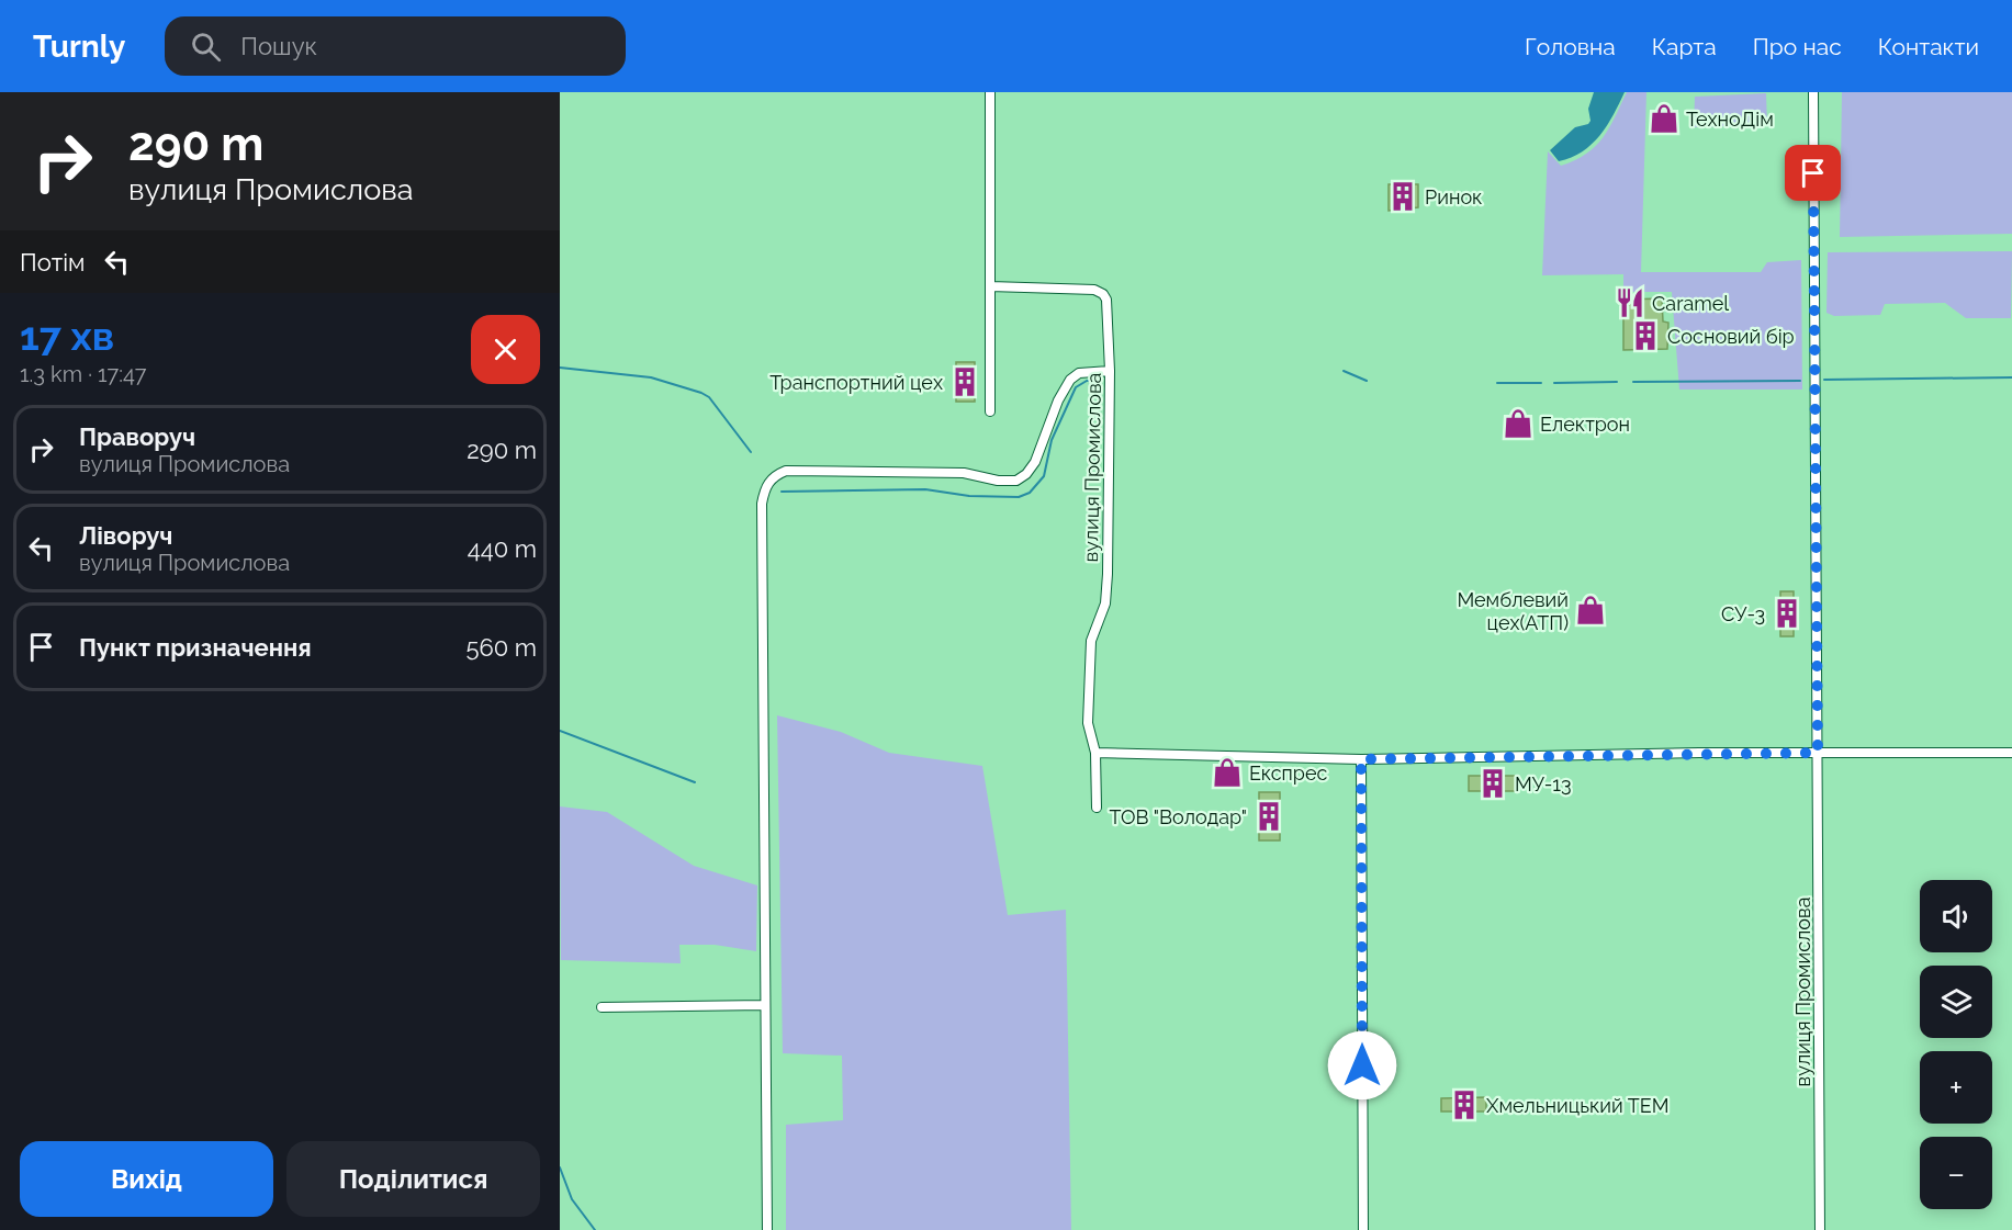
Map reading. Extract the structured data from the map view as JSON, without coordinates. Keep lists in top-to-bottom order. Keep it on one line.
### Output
{"streets":{"street":["вулиця Промислова"]},"places":{"shop":["ТехноДім","Електрон","Мемблевий цех(АТП)","Експрес"],"building":["Ринок","Сосновий бір","Транспортний цех","СУ-3","МУ-13","ТОВ \"Володар\"","Хмельницький ТЕМ"],"restaurant":["Caramel"]},"page":{"header":"Turnly","search":"Пошук","nav":["Головна","Карта","Про нас","Контакти"],"turn":["290 m","вулиця Промислова"],"then":"Потім","heading":["17 хв","1.3 km · 17:47"],"list":[{"name":"Праворуч","note":"вулиця Промислова","value":"290 m"},{"name":"Ліворуч","note":"вулиця Промислова","value":"440 m"},{"name":"Пункт призначення","value":"560 m"}],"map_buttons":["+","−"],"buttons":["Вихід","Поділитися"]}}
